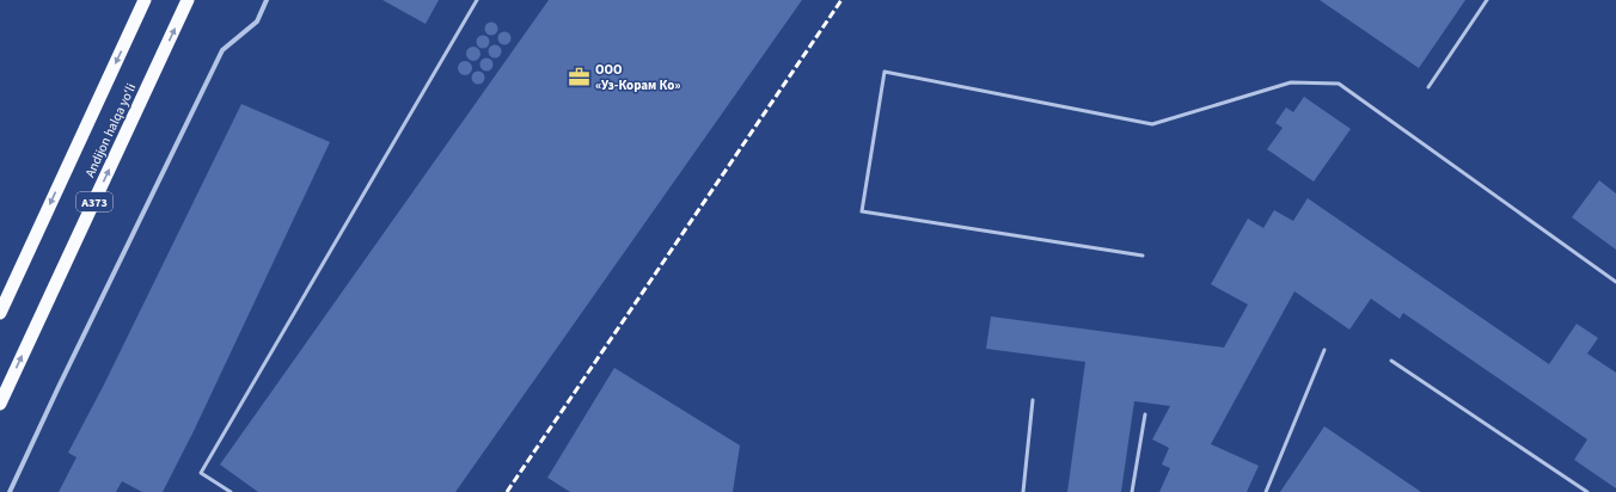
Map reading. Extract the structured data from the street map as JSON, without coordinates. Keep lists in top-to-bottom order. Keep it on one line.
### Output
{"streets":{"highway":["Andijon halqa yo‘li","A373"]},"places":{"office":["ООО «Уз-Корам Ко»"]}}
